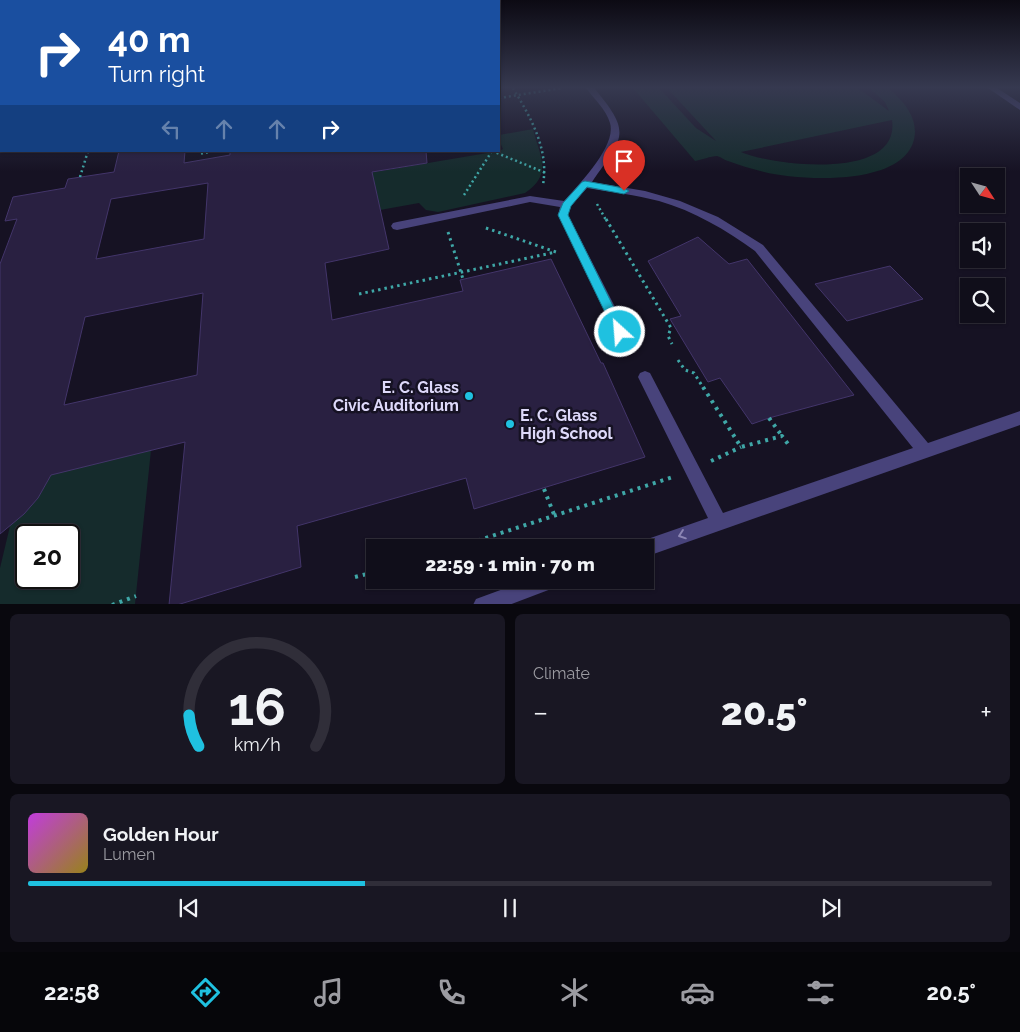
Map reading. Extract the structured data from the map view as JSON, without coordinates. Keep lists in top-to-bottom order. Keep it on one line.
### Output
{"places":["E. C. Glass Civic Auditorium","E. C. Glass High School"],"north":"bottom right","page":{"turn":["40 m","Turn right"],"limit":"20","trip":"22:59 · 1 min · 70 m","tile":"Climate","heat":["−","20.5°","+"],"song":["Golden Hour","Lumen"],"tabs":["22:58","20.5°"],"gauge":["16","km/h"]}}
